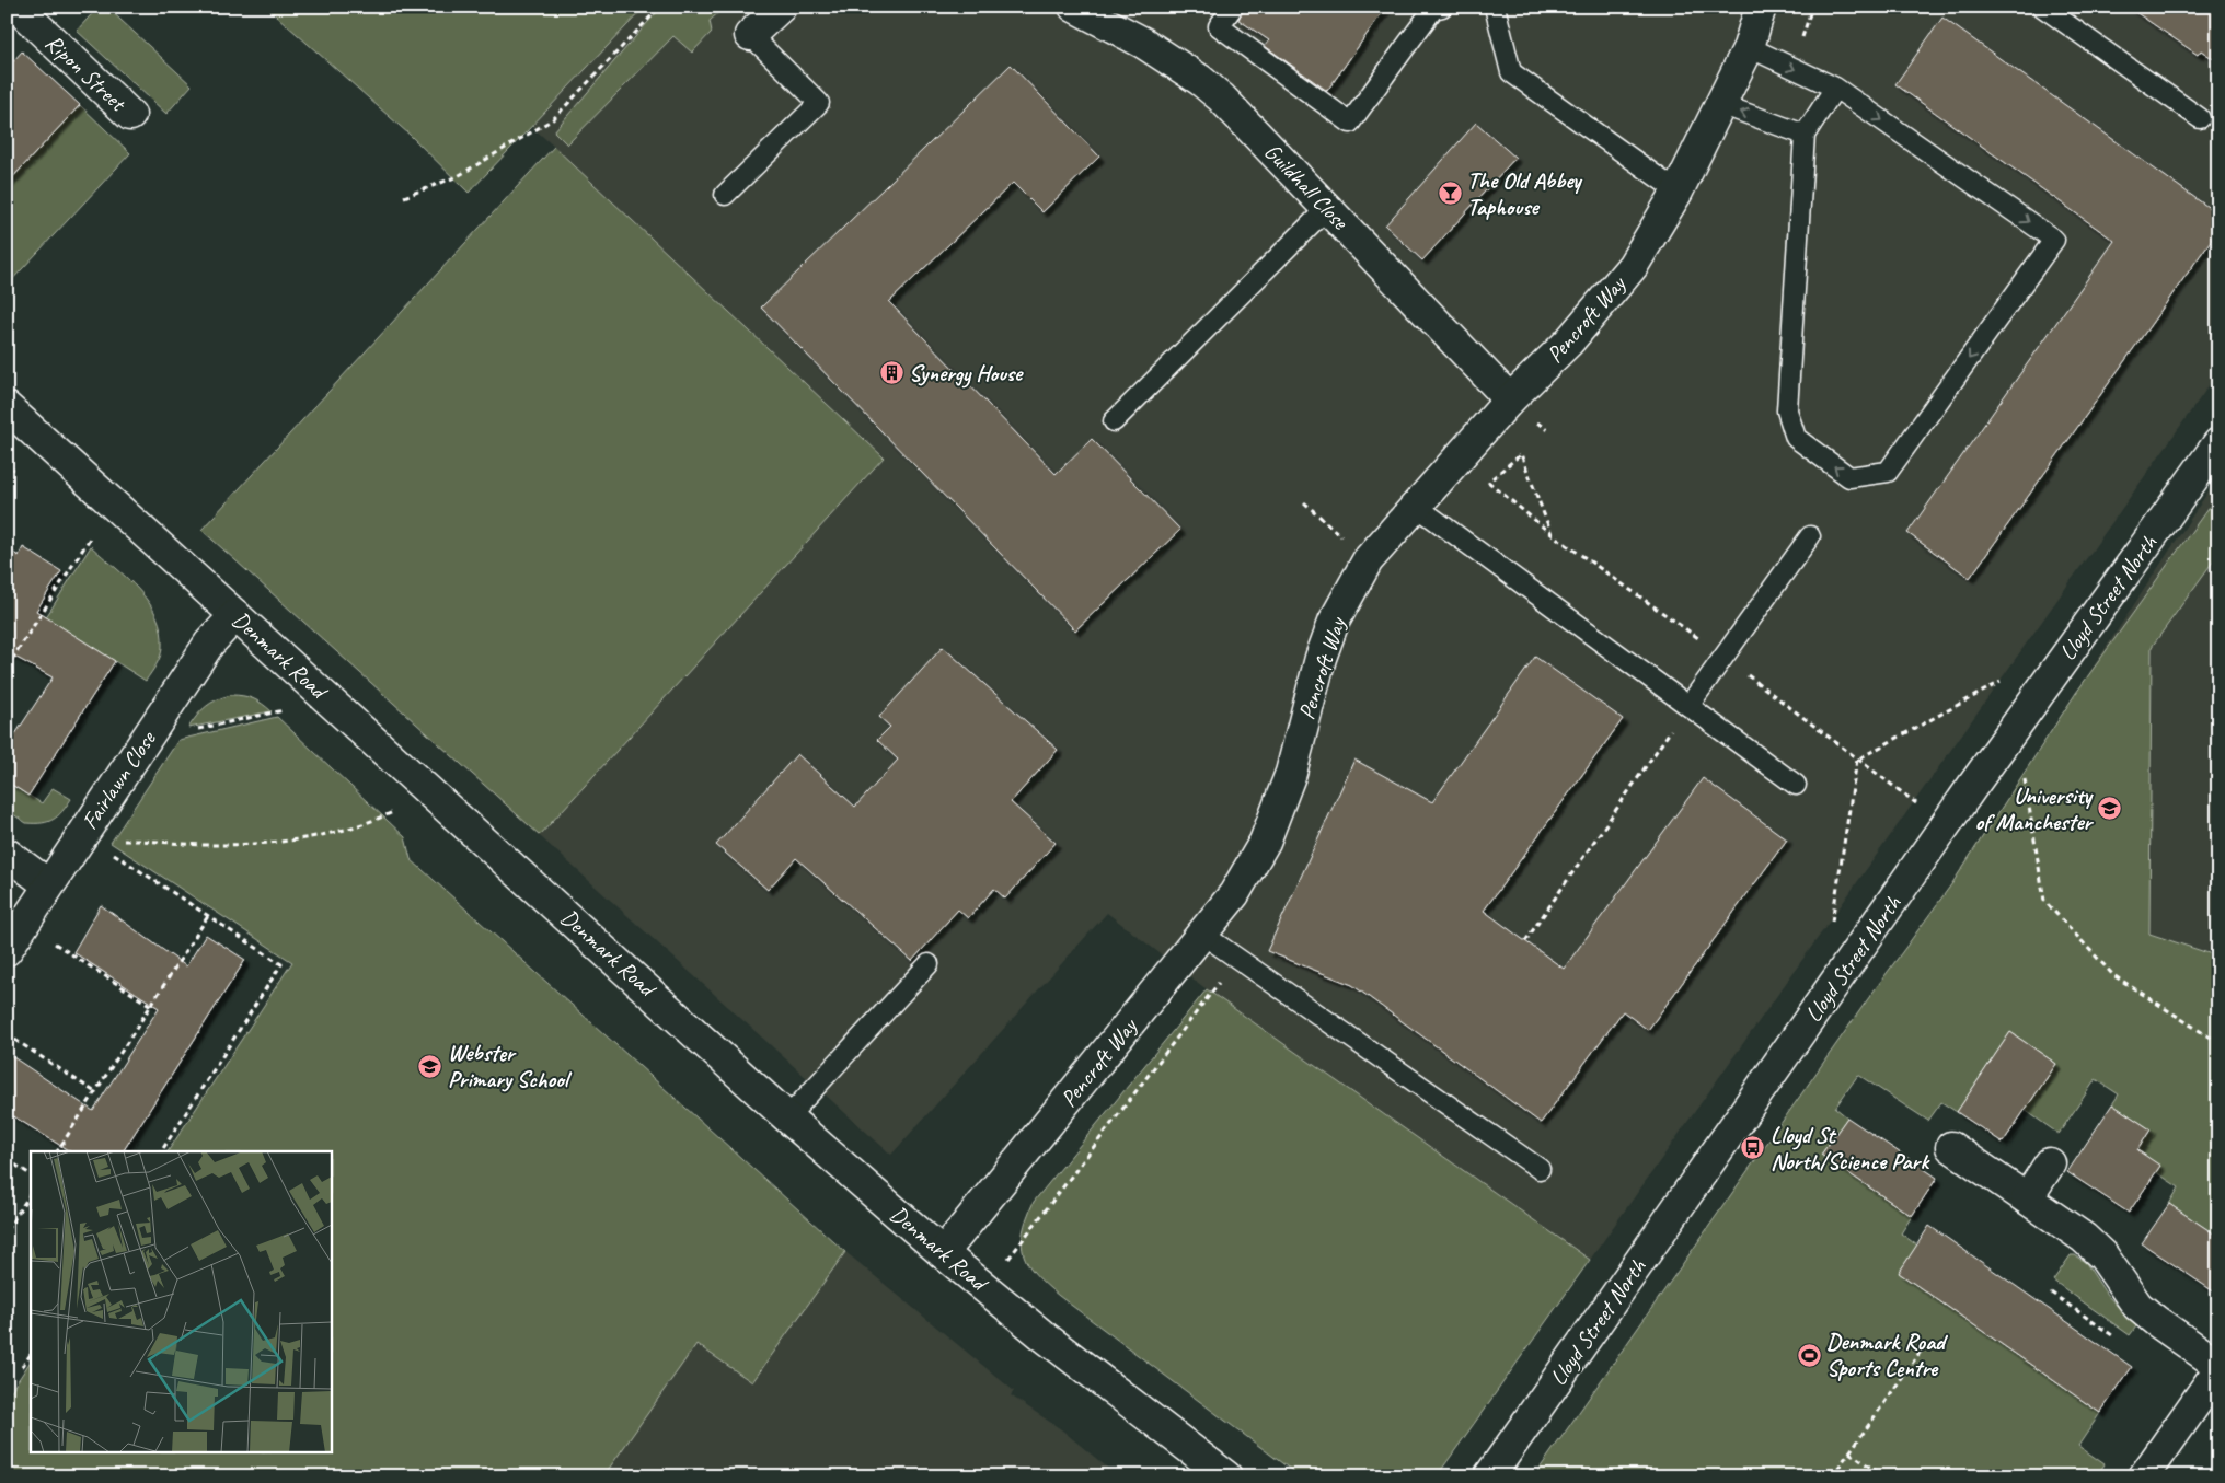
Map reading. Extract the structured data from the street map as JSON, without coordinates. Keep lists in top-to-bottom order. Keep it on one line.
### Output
{"streets":{"street":["Ripon Street","Guildhall Close","Pencroft Way","Lloyd Street North","Denmark Road","Fairlawn Close"]},"crossings":[["Guildhall Close","Pencroft Way"],["Pencroft Way","Denmark Road"],["Denmark Road","Fairlawn Close"]],"places":{"bar":["The Old Abbey Taphouse"],"building":["Synergy House"],"school or university":["University of Manchester","Webster Primary School"],"bus stop":["Lloyd St North/Science Park"],"sports":["Denmark Road Sports Centre"]}}
